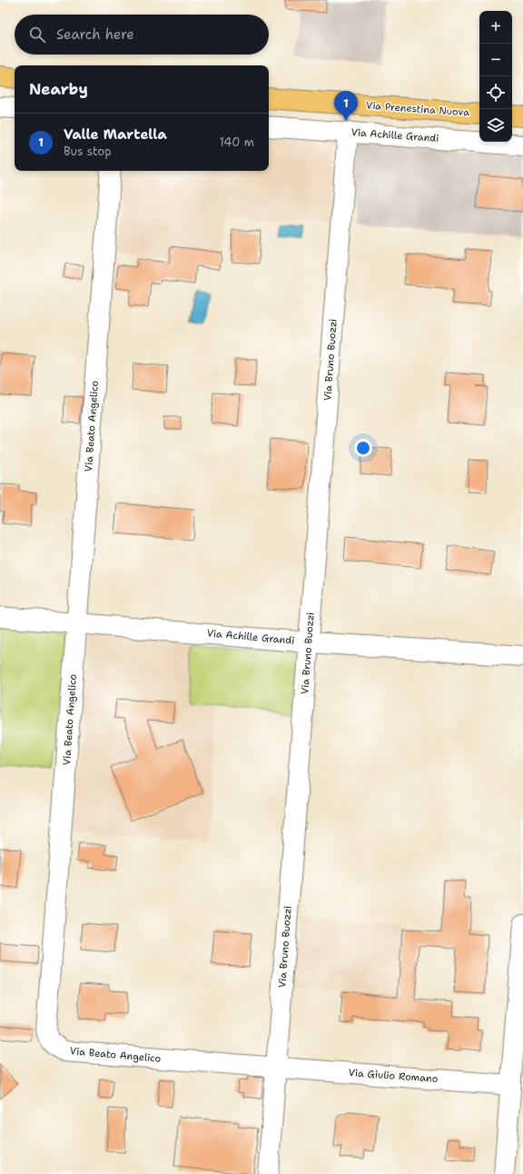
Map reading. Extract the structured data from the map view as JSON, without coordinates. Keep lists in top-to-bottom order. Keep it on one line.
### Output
{"streets":{"main road":["Via Prenestina Nuova"],"street":["Via Achille Grandi","Via Bruno Buozzi","Via Beato Angelico","Via Giulio Romano"]},"crossings":[["Via Achille Grandi","Via Bruno Buozzi"],["Via Achille Grandi","Via Beato Angelico"],["Via Bruno Buozzi","Via Beato Angelico"],["Via Bruno Buozzi","Via Giulio Romano"],["Via Beato Angelico","Via Giulio Romano"]],"page":{"map_buttons":["+","−"],"search":"Search here","heading":"Nearby","pins":"1","list":[{"mark":"1","name":"Valle Martella","note":"Bus stop","value":"140 m"}]}}
